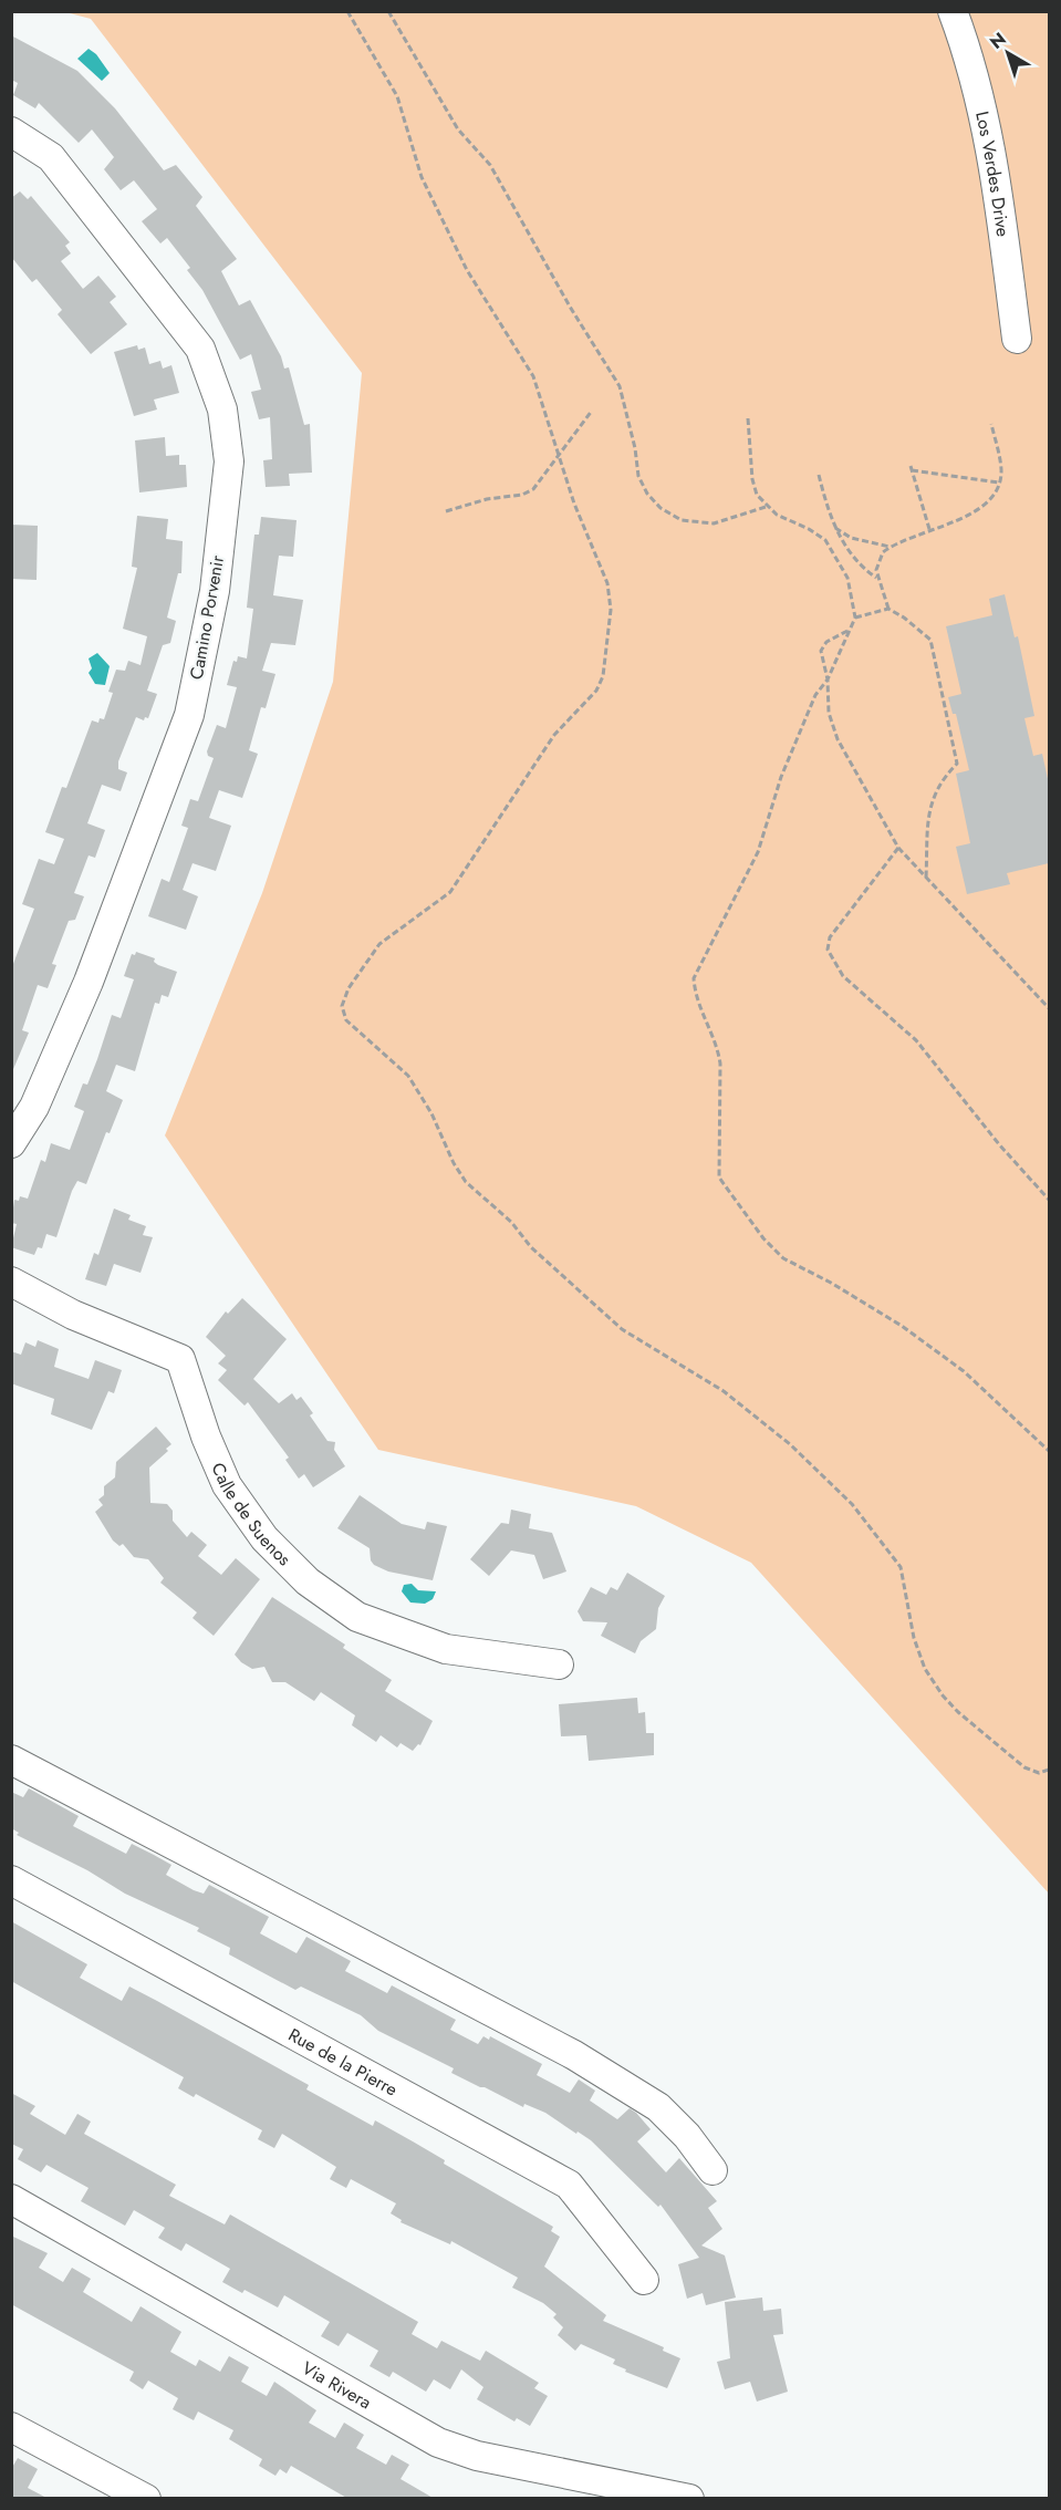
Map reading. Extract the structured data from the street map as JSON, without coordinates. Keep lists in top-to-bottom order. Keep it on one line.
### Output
{"streets":{"street":["Los Verdes Drive","Camino Porvenir","Calle de Suenos","Rue de la Pierre","Via Rivera"]},"north":"top left"}
